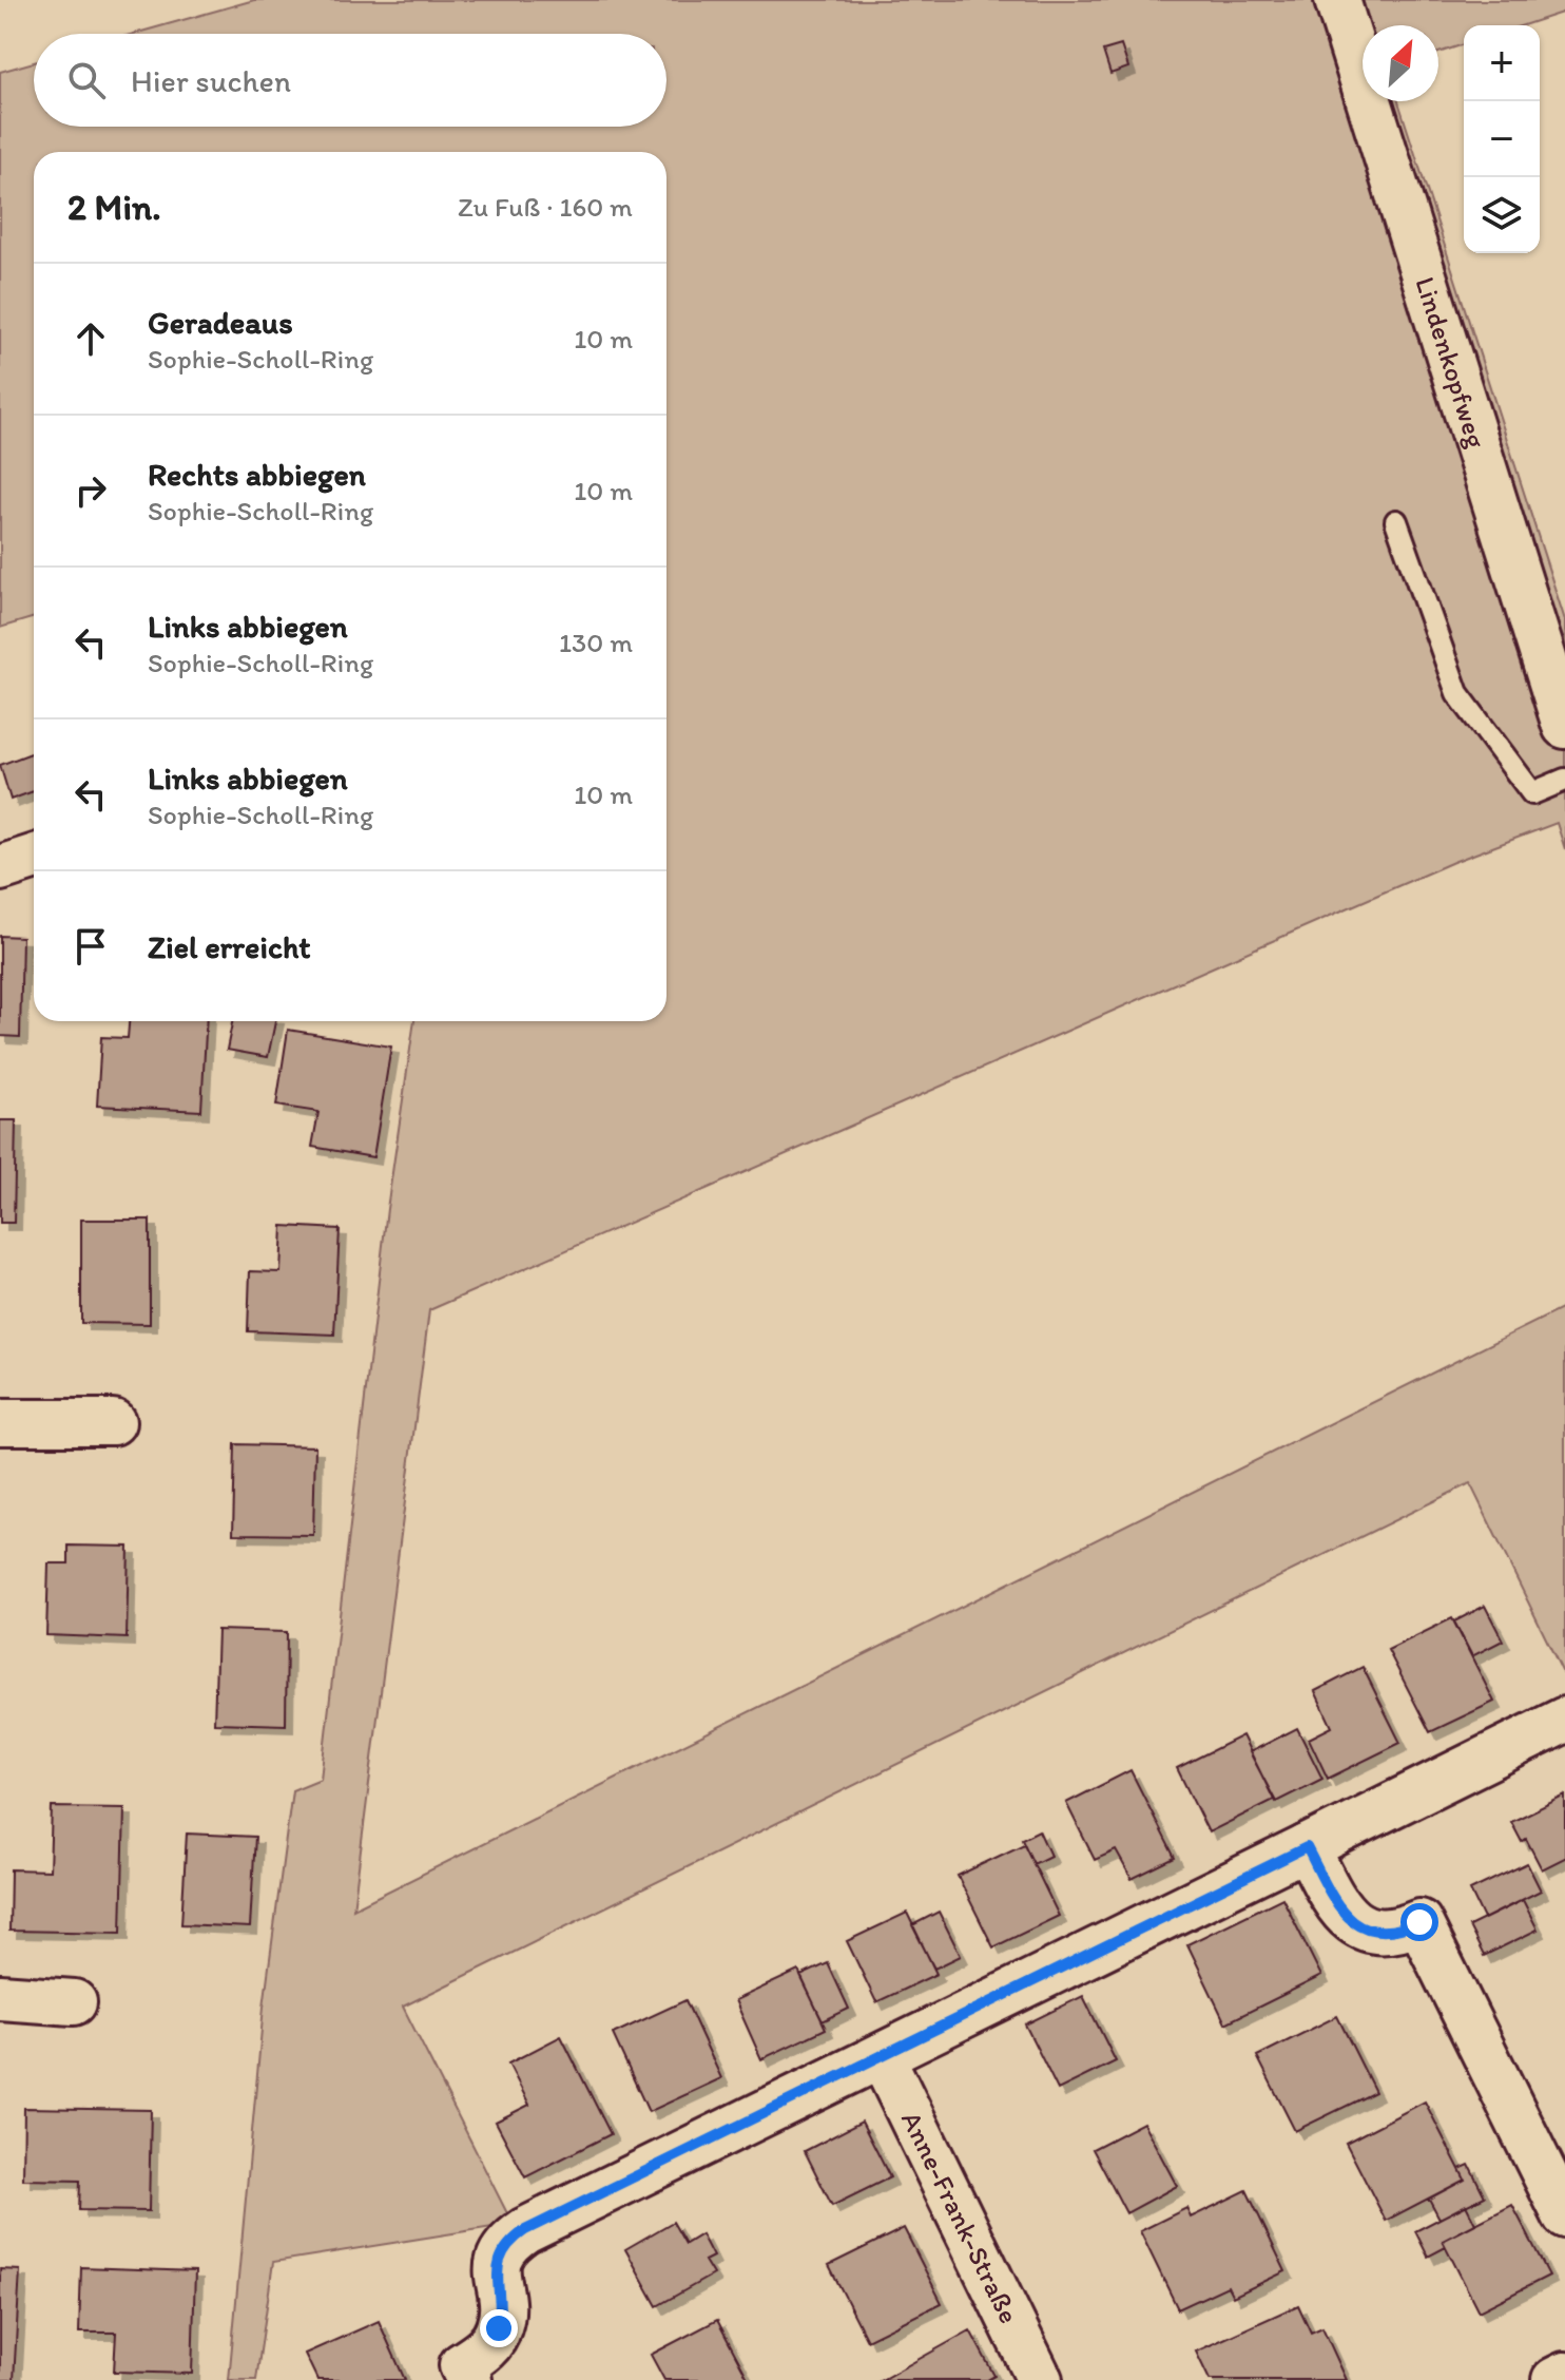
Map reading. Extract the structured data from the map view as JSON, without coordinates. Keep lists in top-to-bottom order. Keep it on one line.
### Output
{"streets":{"street":["Lindenkopfweg","Anne-Frank-Straße"]},"north":"top right","page":{"map_buttons":["+","−"],"search":"Hier suchen","heading":["2 Min.","Zu Fuß · 160 m"],"list":[["Geradeaus","Sophie-Scholl-Ring","10 m"],["Rechts abbiegen","Sophie-Scholl-Ring","10 m"],["Links abbiegen","Sophie-Scholl-Ring","130 m"],["Links abbiegen","Sophie-Scholl-Ring","10 m"],"Ziel erreicht"]}}
